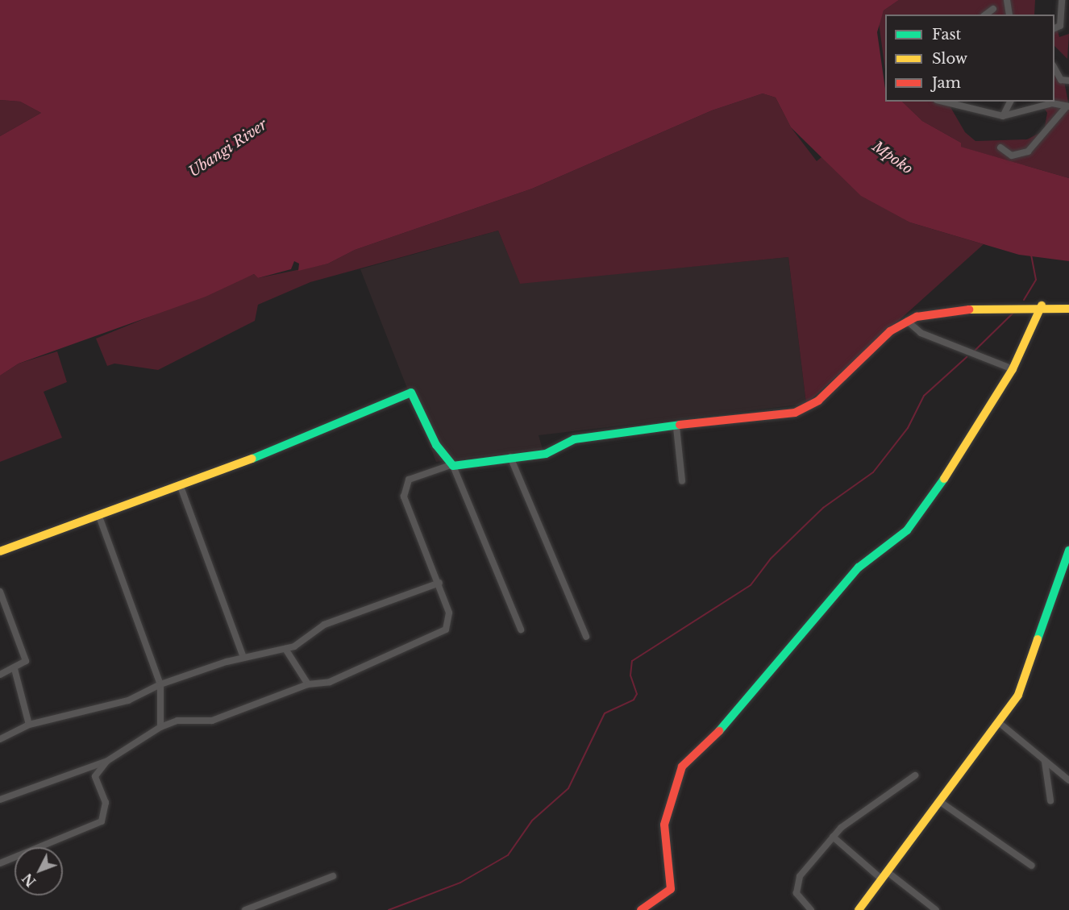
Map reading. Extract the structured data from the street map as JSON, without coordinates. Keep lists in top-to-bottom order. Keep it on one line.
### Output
{"water":["Ubangi River","Mpoko"],"legend":["Fast","Slow","Jam"],"north":"bottom left"}
